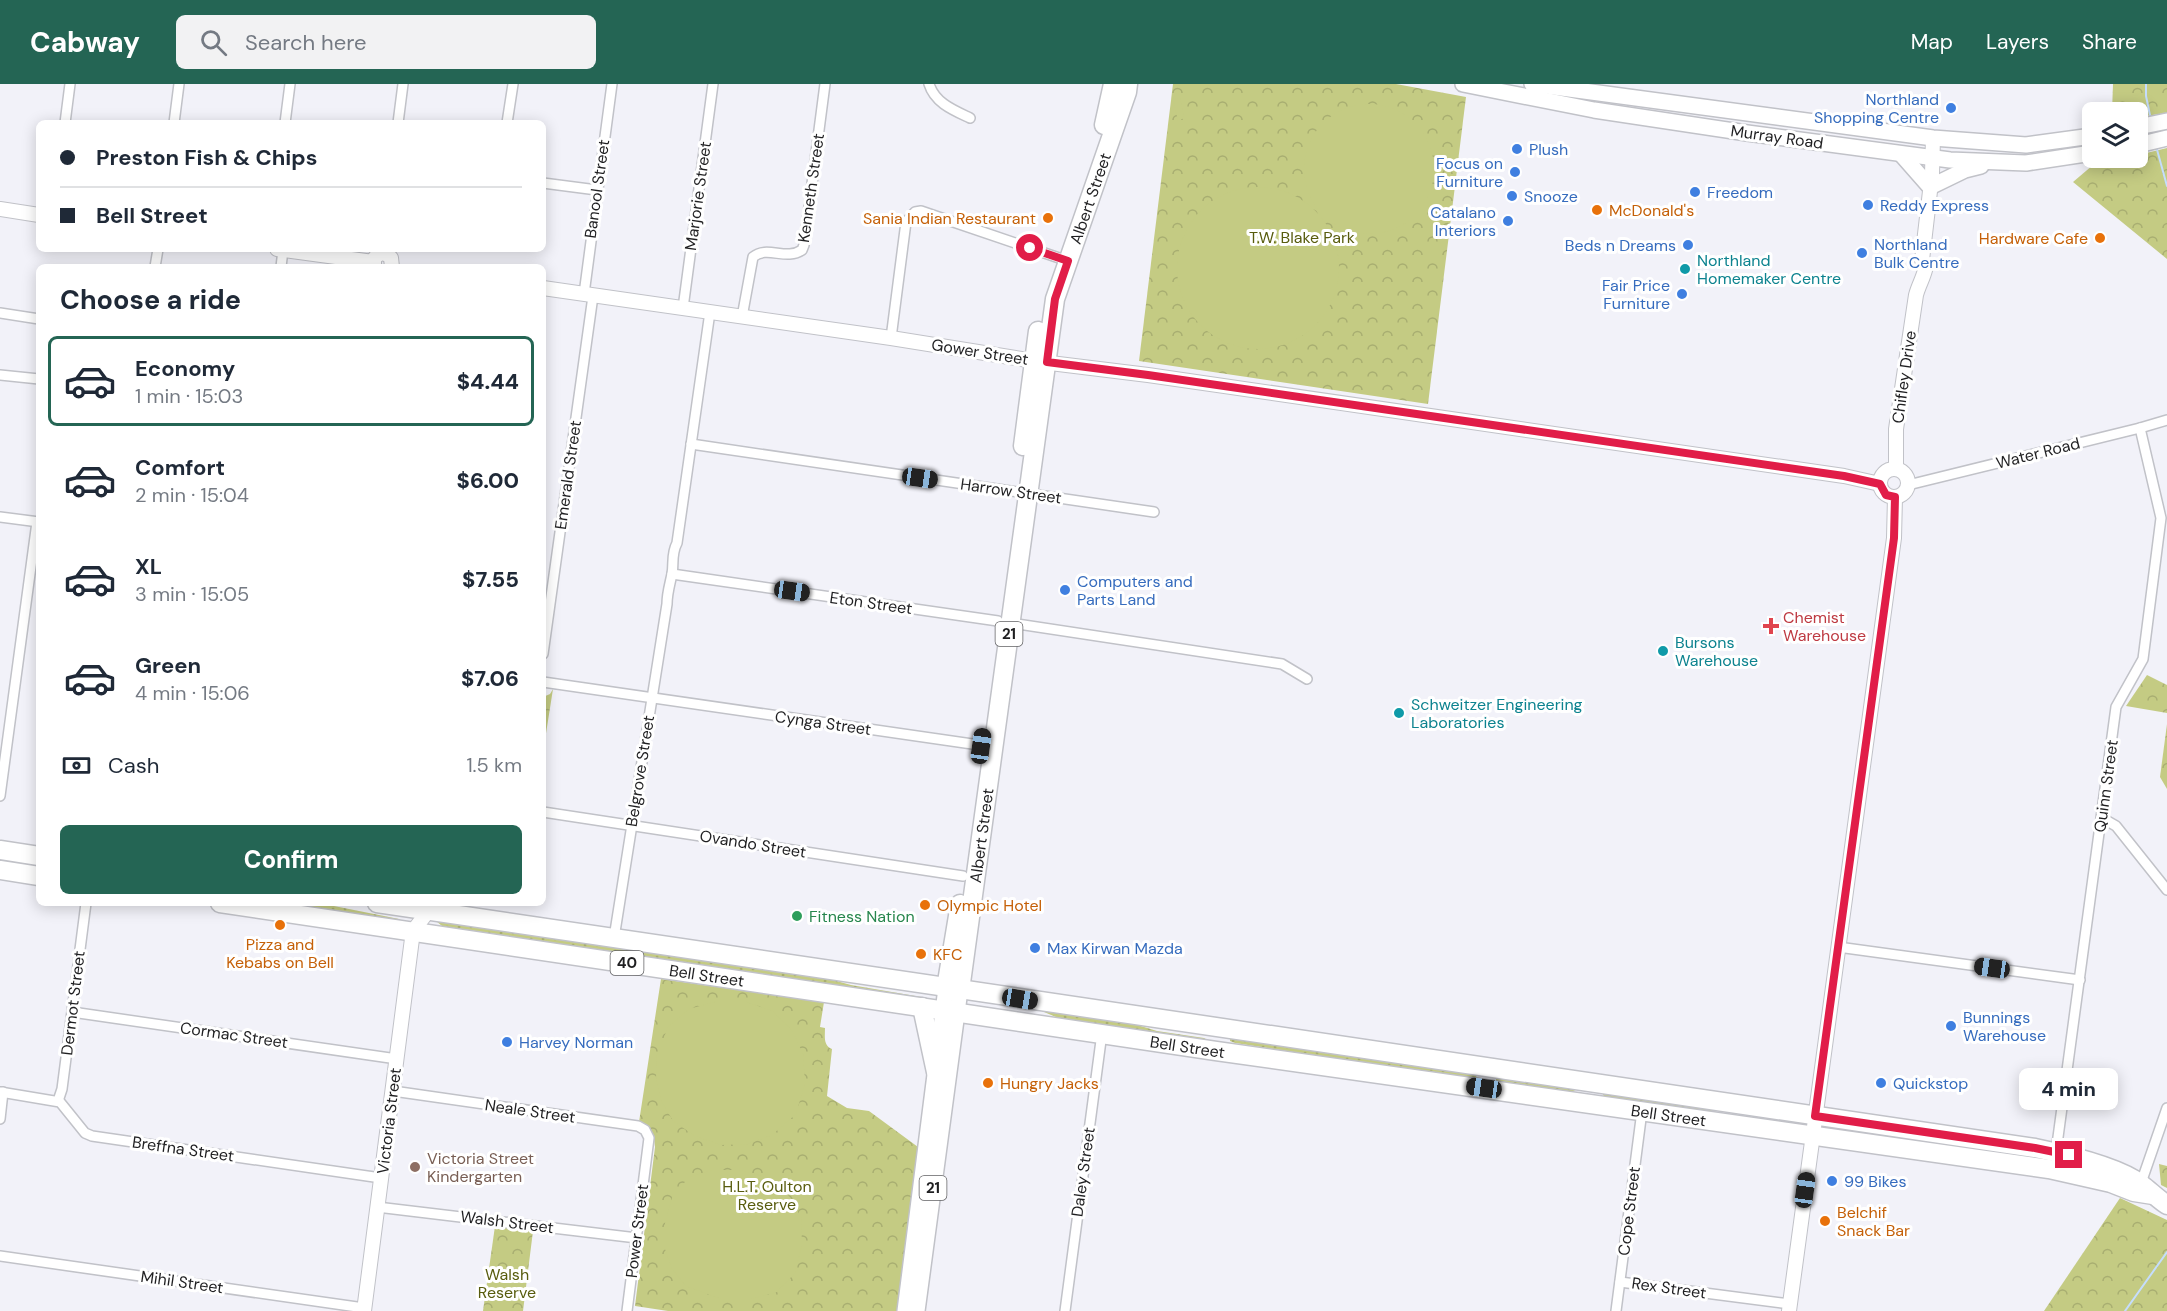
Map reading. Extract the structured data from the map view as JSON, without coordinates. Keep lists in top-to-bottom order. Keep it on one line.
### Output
{"streets":{"highway":["Albert Street","21","40","Bell Street"],"main road":["Murray Road"],"street":["Kenneth Street","Banool Street","Marjorie Street","Gower Street","Chifley Drive","Water Road","Emerald Street","Harrow Street","Eton Street","Cynga Street","Belgrove Street","Quinn Street","Ovando Street","Dermot Street","Cormac Street","Neale Street","Victoria Street","Breffna Street","Daley Street","Cope Street","Walsh Street","Power Street","Mihil Street","Rex Street"]},"crossings":[["Murray Road","Chifley Drive"],["Kenneth Street","Gower Street"],["Banool Street","Gower Street"],["Banool Street","Emerald Street"],["Marjorie Street","Gower Street"],["Albert Street","Gower Street"],["Albert Street","Harrow Street"],["Albert Street","Eton Street"],["Albert Street","Cynga Street"],["Albert Street","Ovando Street"],["Albert Street","Bell Street"],["Gower Street","Chifley Drive"],["Gower Street","Water Road"],["Gower Street","Emerald Street"],["Gower Street","Belgrove Street"],["Chifley Drive","Water Road"],["Water Road","Quinn Street"],["Harrow Street","Belgrove Street"],["Eton Street","Belgrove Street"],["Cynga Street","Belgrove Street"],["Belgrove Street","Ovando Street"],["Belgrove Street","Bell Street"],["Quinn Street","Bell Street"],["Bell Street","Victoria Street"],["Bell Street","Daley Street"],["Bell Street","Cope Street"],["Dermot Street","Cormac Street"],["Dermot Street","Breffna Street"],["Cormac Street","Victoria Street"],["Neale Street","Victoria Street"],["Neale Street","Power Street"],["Victoria Street","Breffna Street"],["Victoria Street","Walsh Street"],["Victoria Street","Mihil Street"],["Cope Street","Rex Street"],["Walsh Street","Power Street"]],"parks":["T.W. Blake Park","H.L.T. Oulton Reserve","Walsh Reserve"],"places":{"other":["Northland Shopping Centre","Plush","Focus on Furniture","Freedom","Snooze","Reddy Express","McDonald's","Sania Indian Restaurant","Catalano Interiors","Hardware Cafe","Beds n Dreams","Northland Bulk Centre","Northland Homemaker Centre","Fair Price Furniture","Computers and Parts Land","Bursons Warehouse","Schweitzer Engineering Laboratories","Olympic Hotel","Fitness Nation","Pizza and Kebabs on Bell","Max Kirwan Mazda","KFC","Bunnings Warehouse","Harvey Norman","Hungry Jacks","Quickstop","Victoria Street Kindergarten","99 Bikes","Belchif Snack Bar"],"health":["Chemist Warehouse"]},"page":{"header":"Cabway","search":"Search here","nav":["Map","Layers","Share"],"banner":["Preston Fish & Chips","Bell Street"],"heading":"Choose a ride","list":[{"name":"Economy","note":"1 min · 15:03","value":"$4.44"},{"name":"Comfort","note":"2 min · 15:04","value":"$6.00"},{"name":"XL","note":"3 min · 15:05","value":"$7.55"},{"name":"Green","note":"4 min · 15:06","value":"$7.06"}],"pay":["Cash","1.5 km"],"buttons":"Confirm","bubble":"4 min"}}
